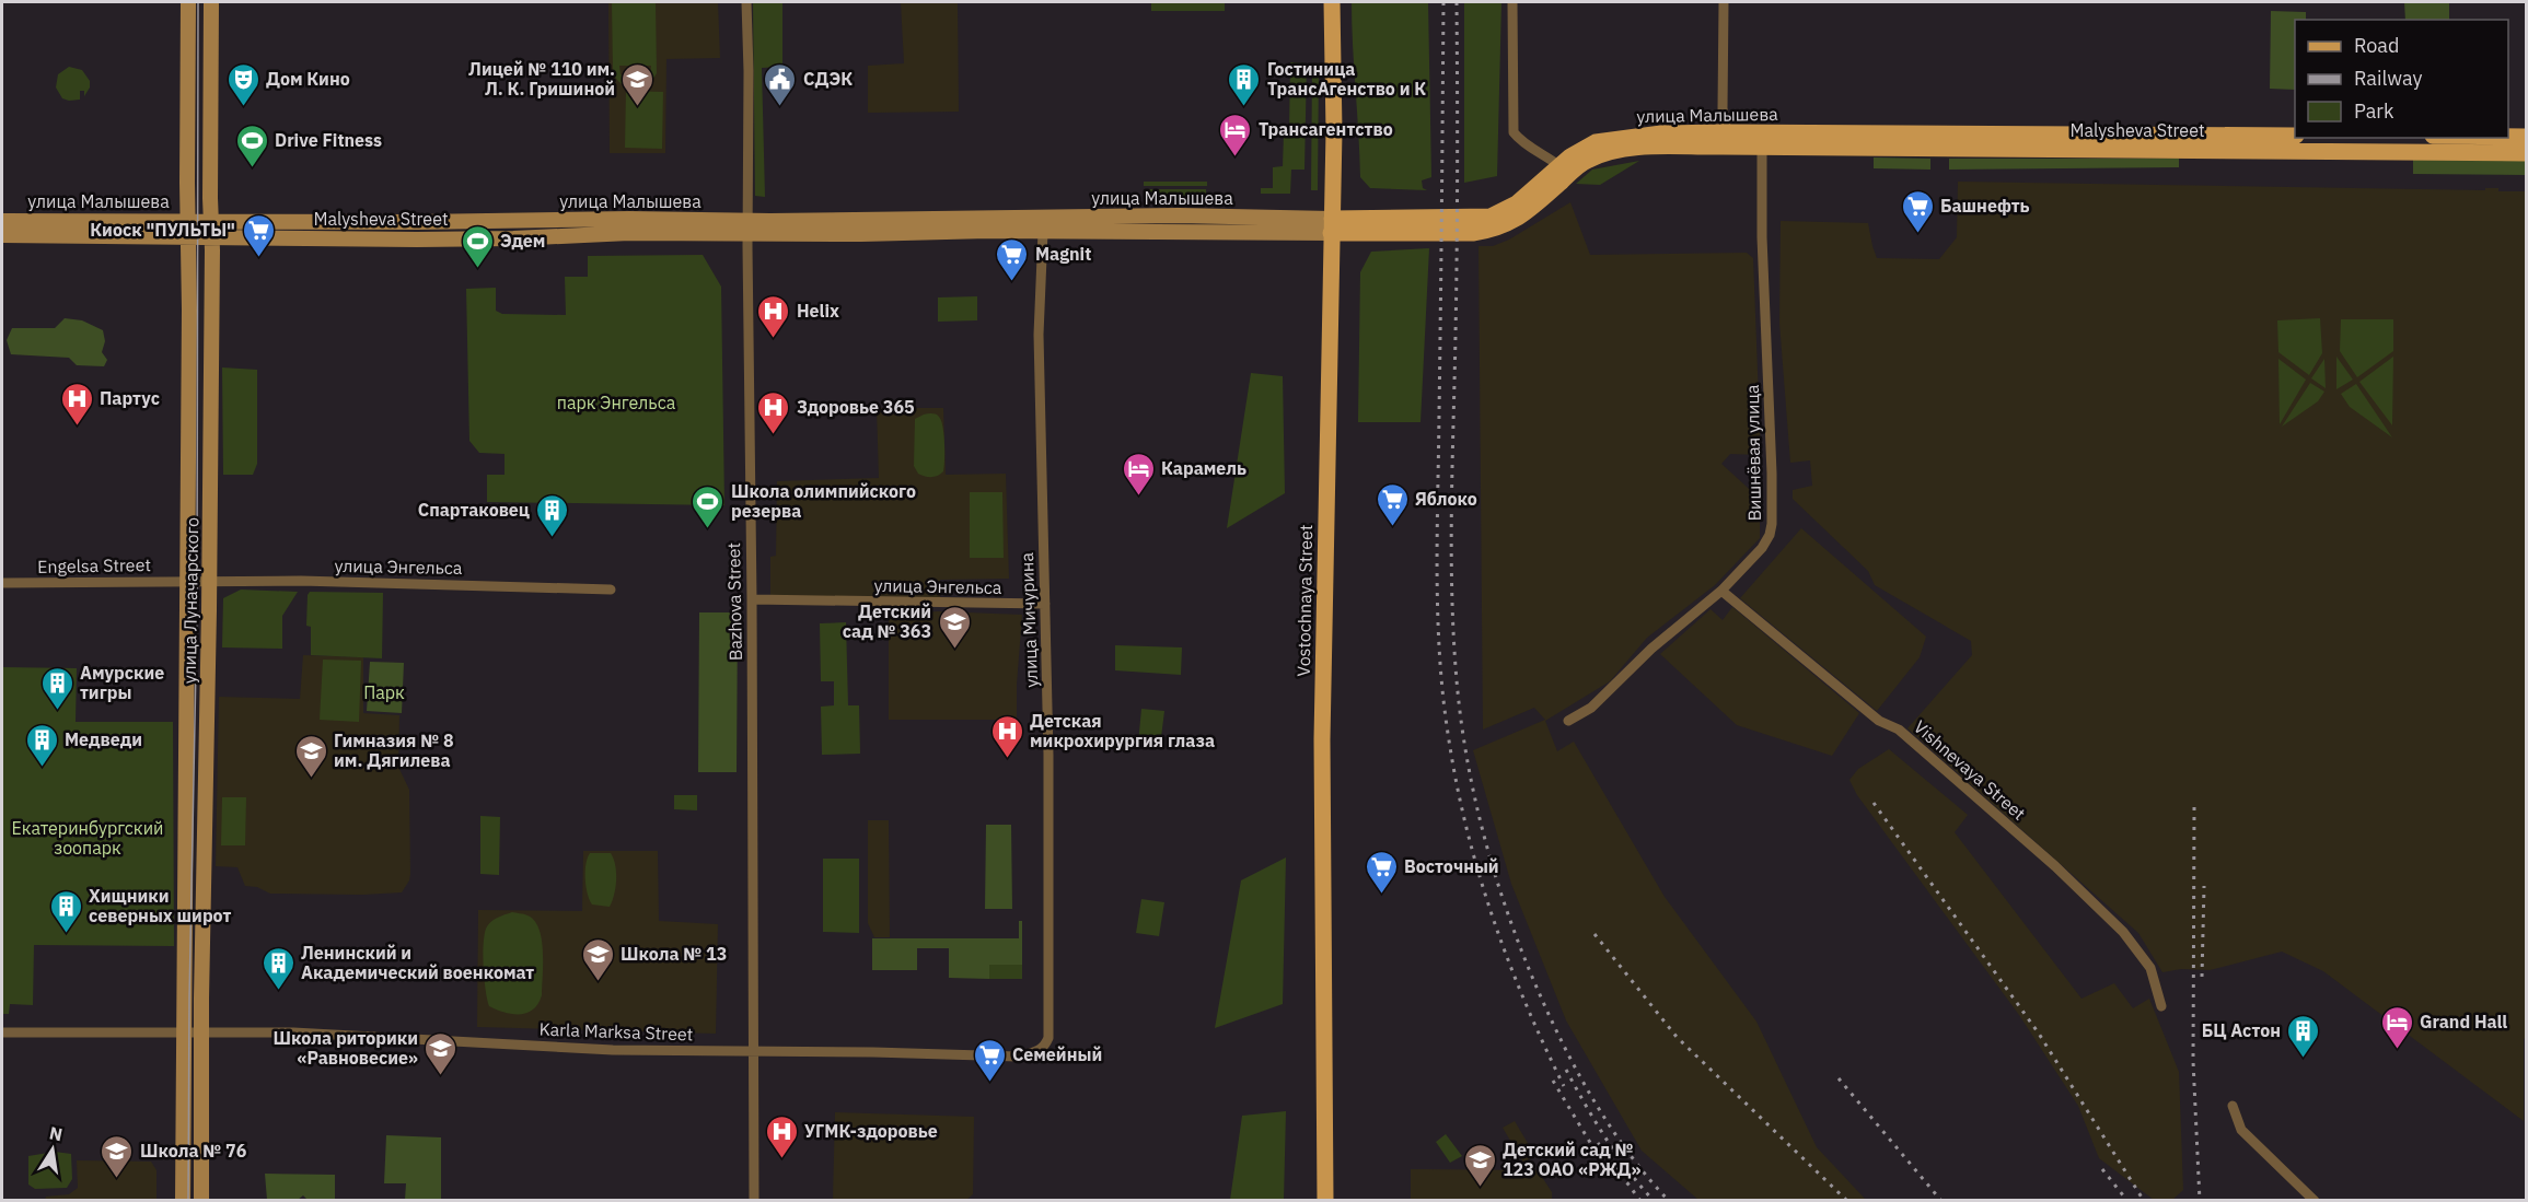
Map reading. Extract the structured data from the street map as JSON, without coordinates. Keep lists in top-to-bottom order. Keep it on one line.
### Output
{"streets":{"main road":["улица Малышева","Malysheva Street","улица Луначарского","Vostochnaya Street"],"street":["Вишнёвая улица","Engelsa Street","улица Энгельса","Bazhova Street","улица Мичурина","Vishnevaya Street","Karla Marksa Street"]},"crossings":[["улица Малышева","Malysheva Street"],["улица Малышева","Вишнёвая улица"],["улица Малышева","улица Луначарского"],["улица Малышева","Vostochnaya Street"],["улица Малышева","Bazhova Street"],["Malysheva Street","Вишнёвая улица"],["Malysheva Street","улица Луначарского"],["Malysheva Street","Bazhova Street"],["Вишнёвая улица","Vishnevaya Street"],["Engelsa Street","улица Энгельса"],["Engelsa Street","улица Луначарского"],["улица Энгельса","улица Луначарского"],["улица Энгельса","Bazhova Street"],["улица Энгельса","улица Мичурина"],["улица Луначарского","Karla Marksa Street"],["Bazhova Street","Karla Marksa Street"],["улица Мичурина","Karla Marksa Street"]],"parks":["парк Энгельса","Парк","Екатеринбургский зоопарк"],"places":{"theatre":["Дом Кино"],"school or university":["Лицей № 110 им. Л. К. Гришиной","Детский сад № 363","Гимназия № 8 им. Дягилева","Школа № 13","Школа риторики «Равновесие»","Школа № 76","Детский сад № 123 ОАО «РЖД»"],"public building":["СДЭК"],"building":["Гостиница ТрансАгенство и К","Спартаковец","Амурские тигры","Медведи","Хищники северных широт","Ленинский и Академический военкомат","БЦ Астон"],"hotel":["Трансагентство","Карамель","Grand Hall"],"sports":["Drive Fitness","Эдем","Школа олимпийского резерва"],"supermarket":["Башнефть","Киоск \"ПУЛЬТЫ\"","Magnit","Яблоко","Восточный","Семейный"],"hospital":["Helix","Партус","Здоровье 365","Детская микрохирургия глаза","УГМК-здоровье"]},"legend":["Road","Railway","Park"],"north":"top"}
